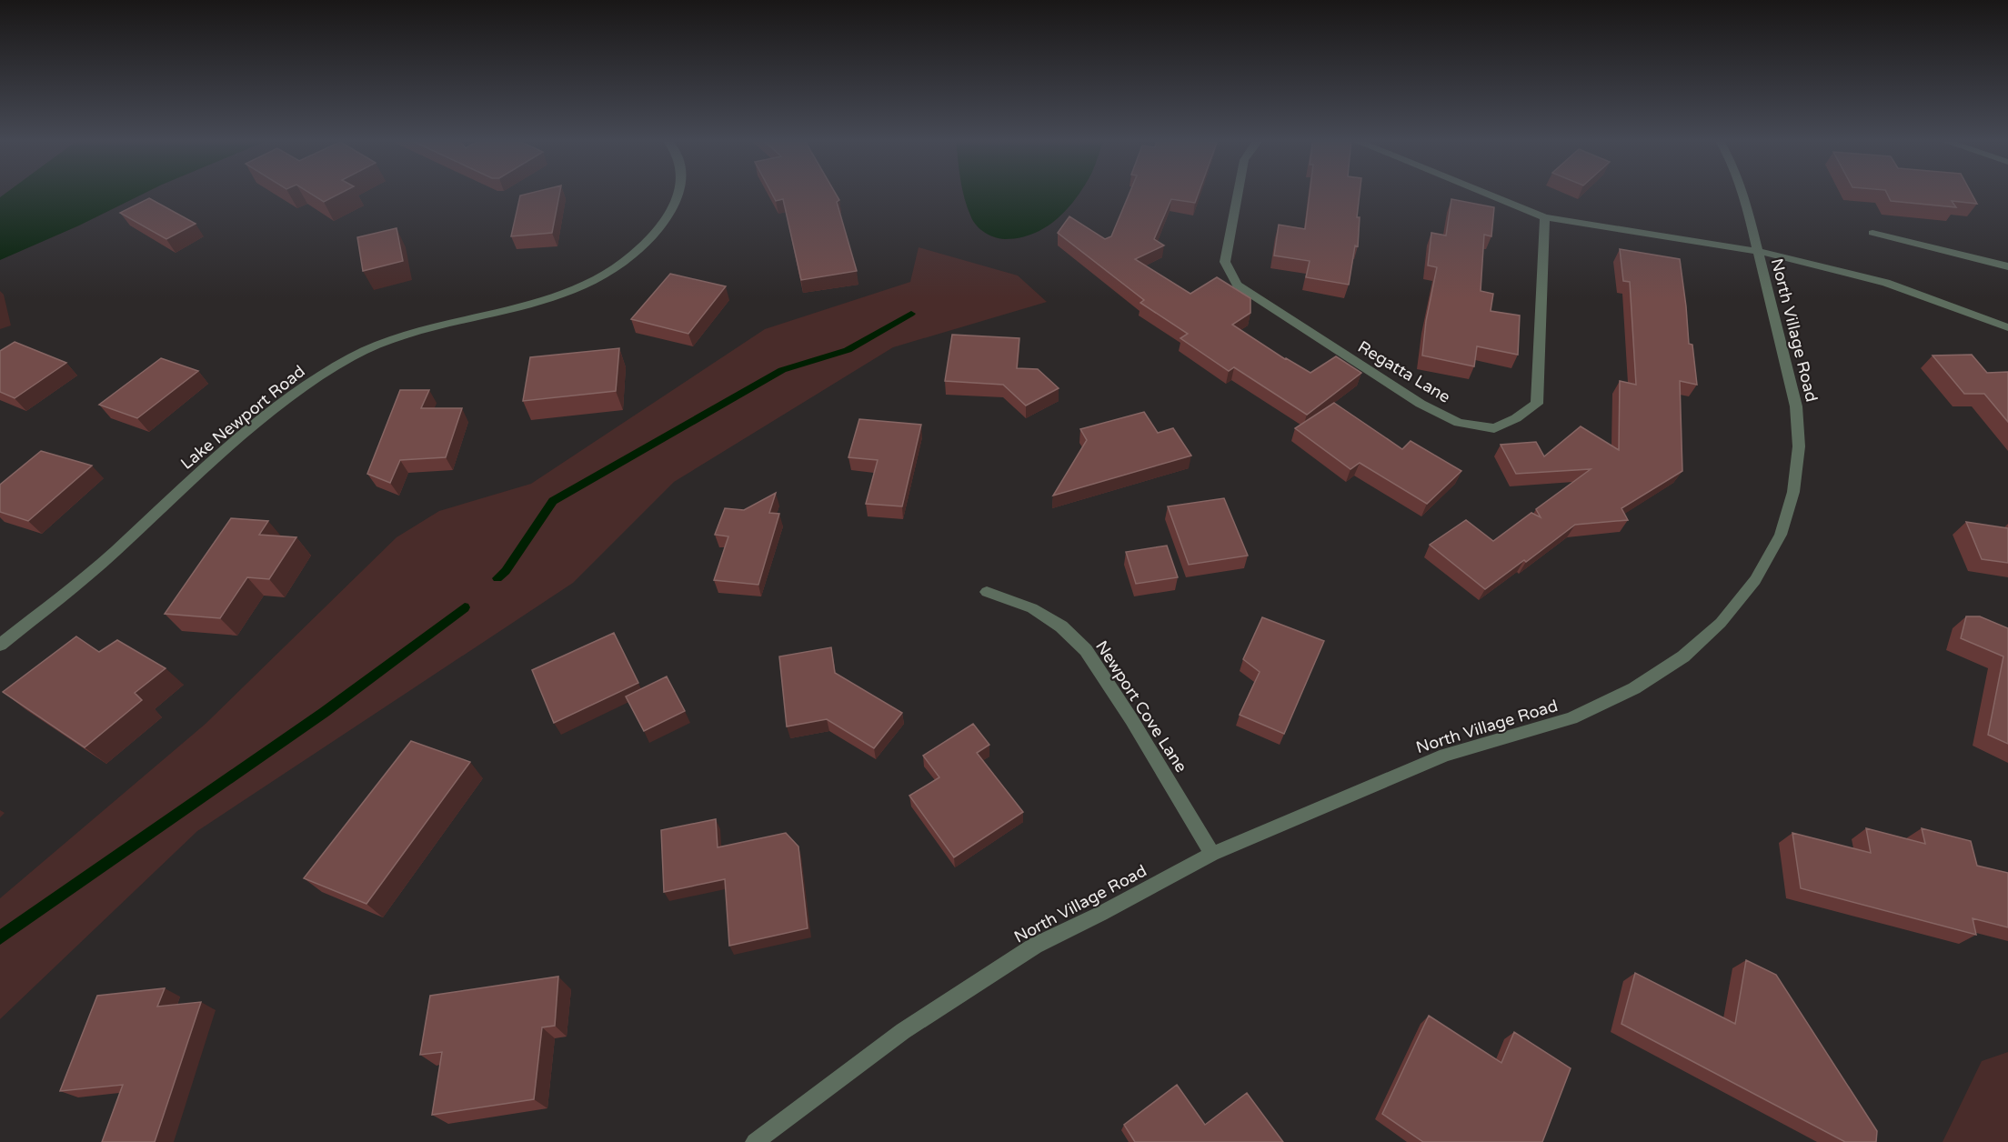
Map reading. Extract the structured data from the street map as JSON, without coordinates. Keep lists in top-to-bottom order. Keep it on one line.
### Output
{"streets":{"street":["North Village Road","Regatta Lane","Lake Newport Road","Newport Cove Lane"]},"crossings":[["North Village Road","Newport Cove Lane"]]}
